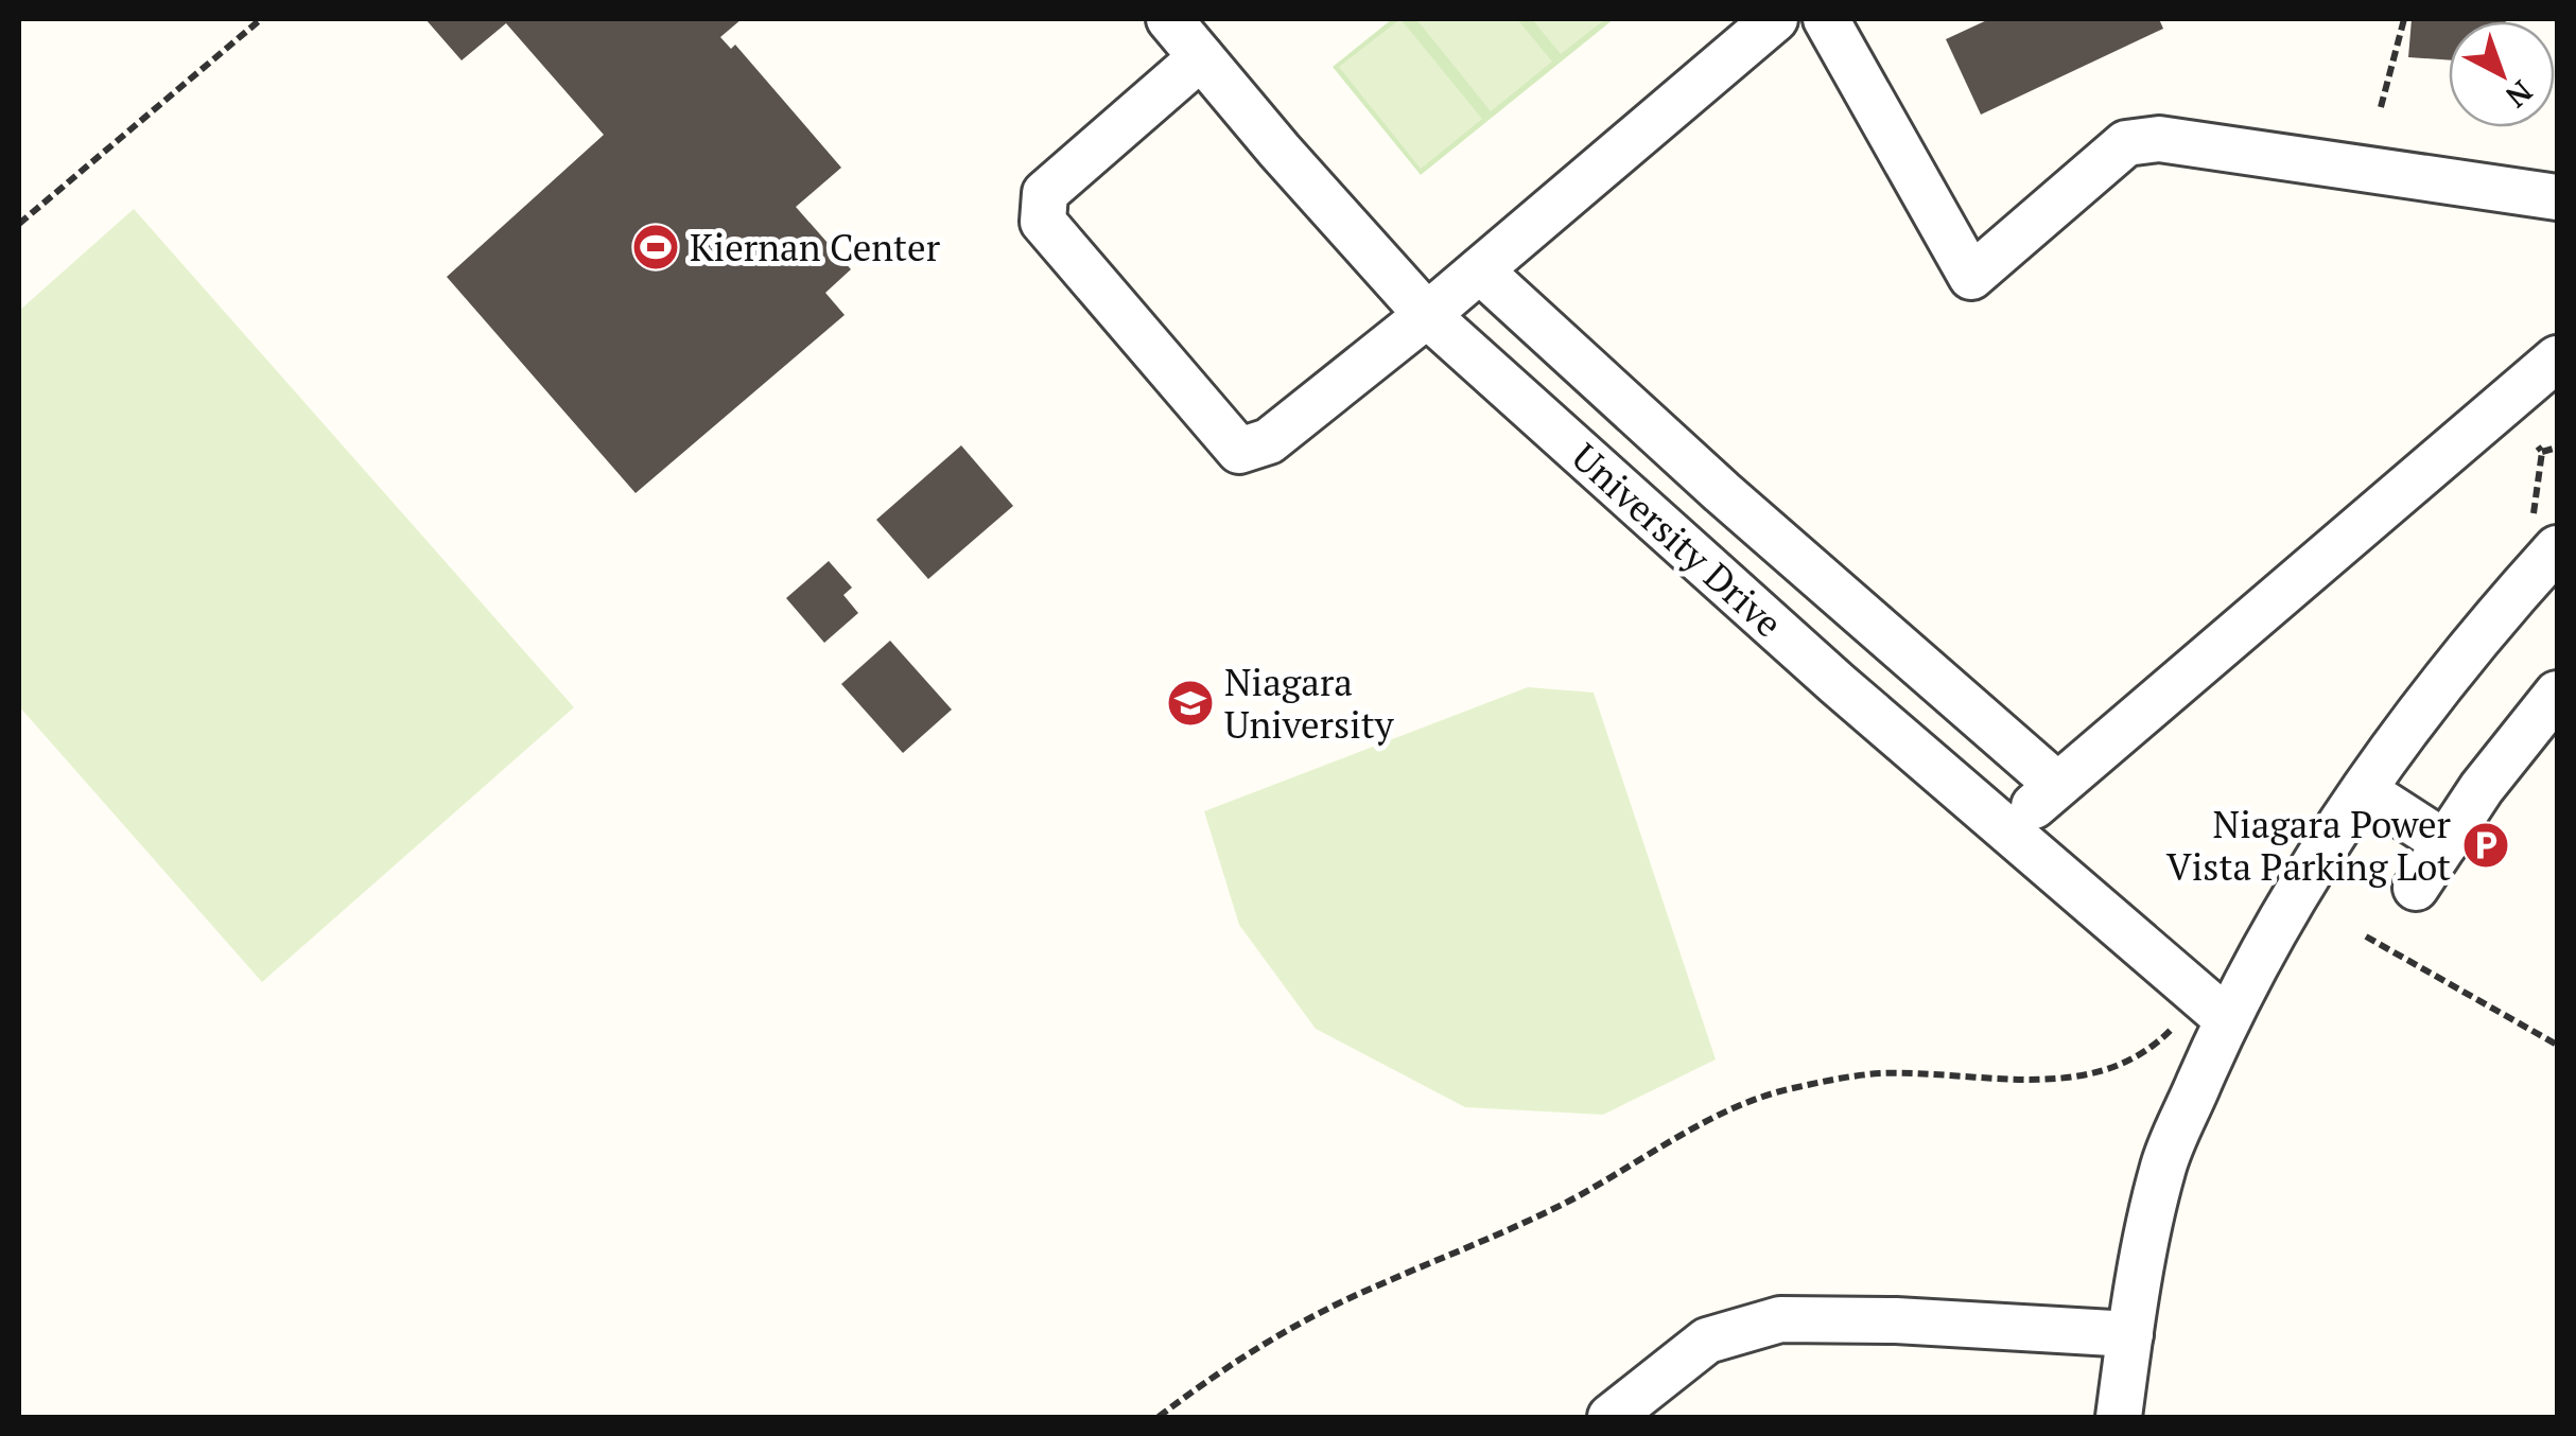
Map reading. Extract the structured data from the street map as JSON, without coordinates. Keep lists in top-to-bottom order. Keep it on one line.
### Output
{"streets":{"street":["University Drive"]},"places":{"sports":["Kiernan Center"],"school or university":["Niagara University"],"parking":["Niagara Power Vista Parking Lot"]},"north":"bottom right"}
